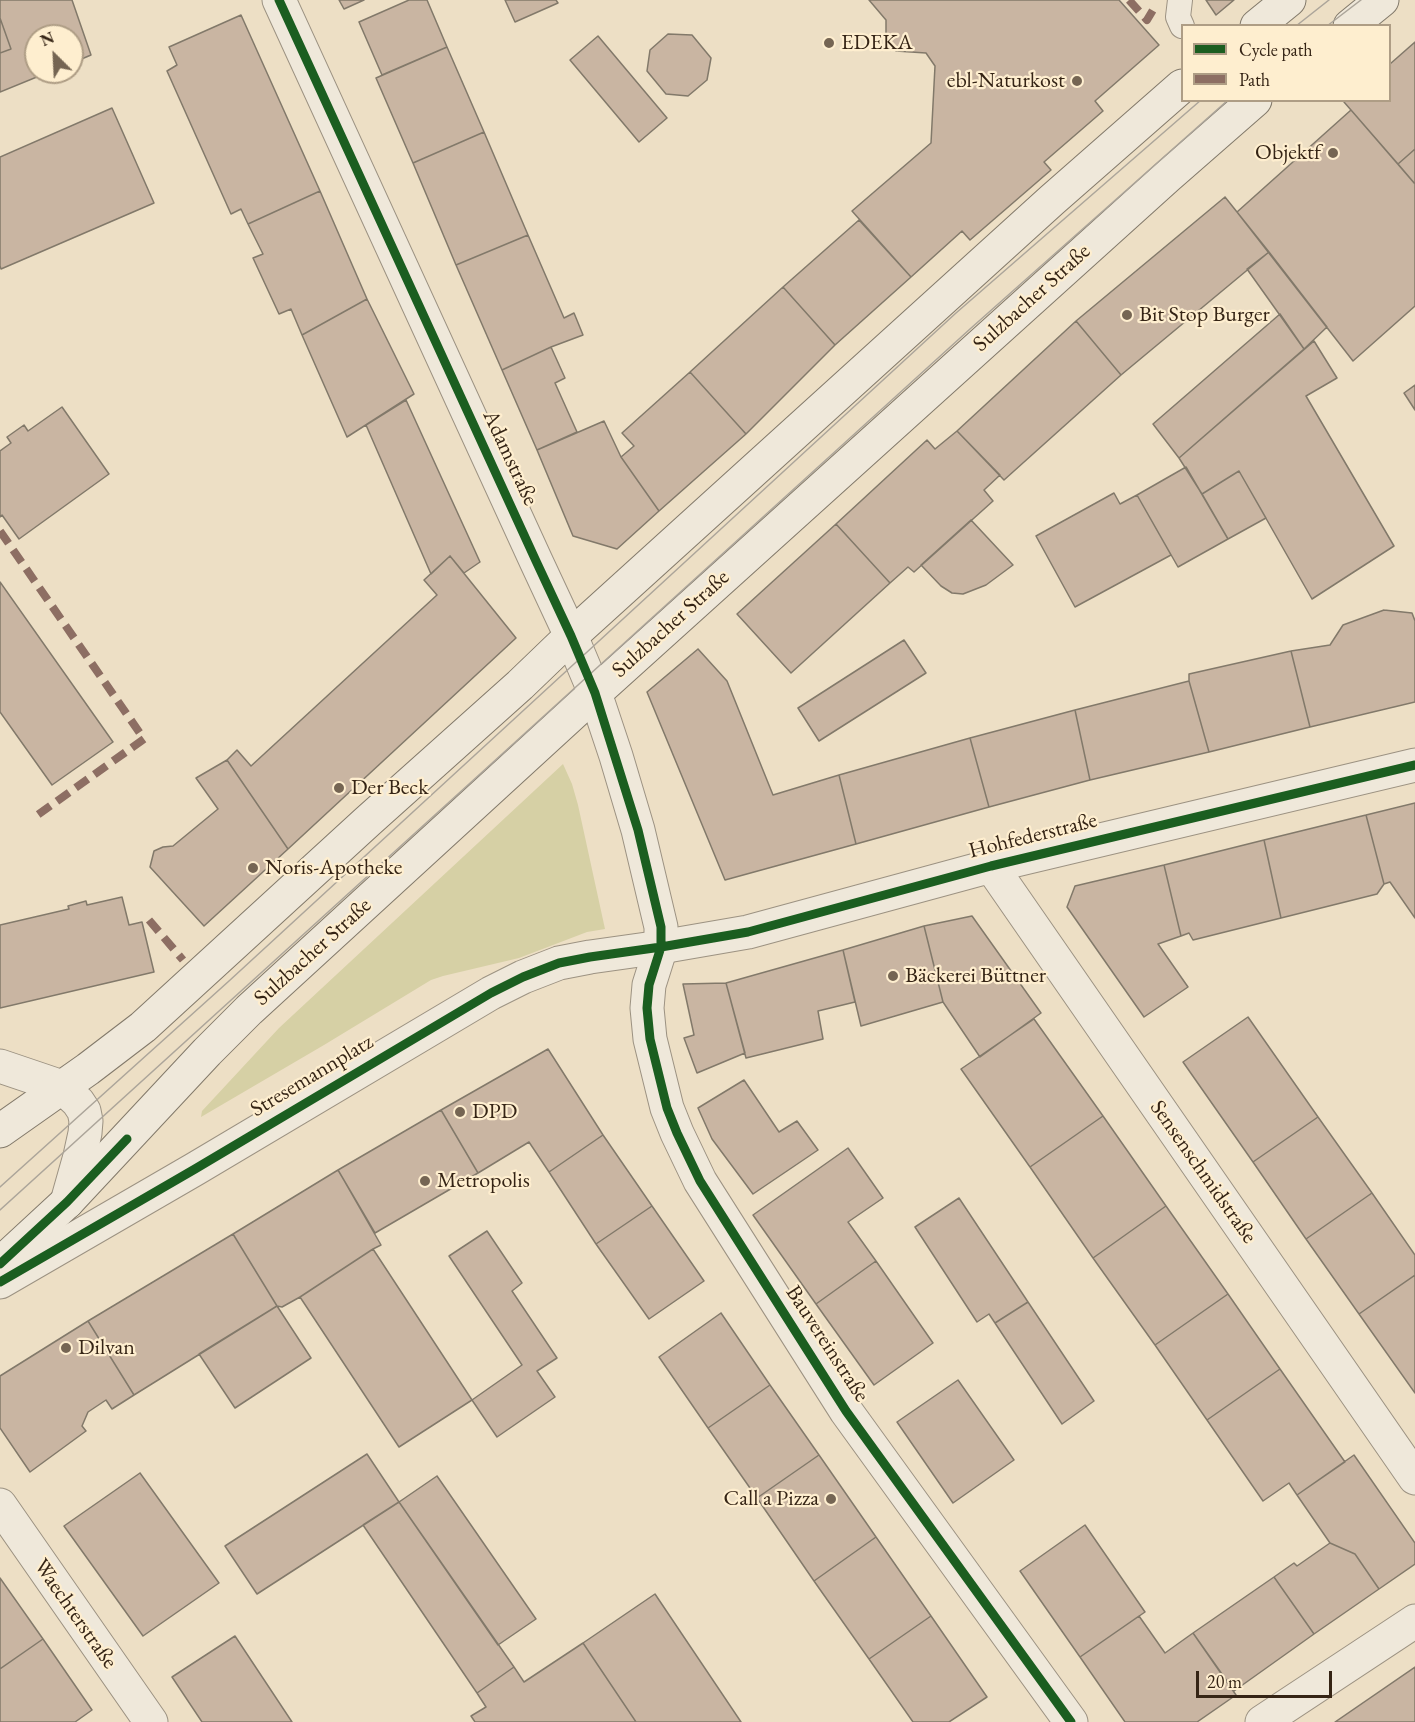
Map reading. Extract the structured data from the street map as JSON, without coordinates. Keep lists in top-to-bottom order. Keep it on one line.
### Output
{"streets":{"street":["Sulzbacher Straße","Adamstraße","Hohfederstraße","Stresemannplatz","Sensenschmidstraße","Bauvereinstraße","Waechterstraße"]},"crossings":[["Sulzbacher Straße","Adamstraße"],["Adamstraße","Hohfederstraße"],["Adamstraße","Stresemannplatz"],["Adamstraße","Bauvereinstraße"],["Hohfederstraße","Stresemannplatz"],["Hohfederstraße","Sensenschmidstraße"],["Hohfederstraße","Bauvereinstraße"],["Stresemannplatz","Bauvereinstraße"]],"places":["EDEKA","ebl-Naturkost","Objektf","Bit Stop Burger","Der Beck","Noris-Apotheke","Bäckerei Büttner","DPD","Metropolis","Dilvan","Call a Pizza"],"legend":["Cycle path","Path"],"scale_bar":"20 m","north":"top left"}
